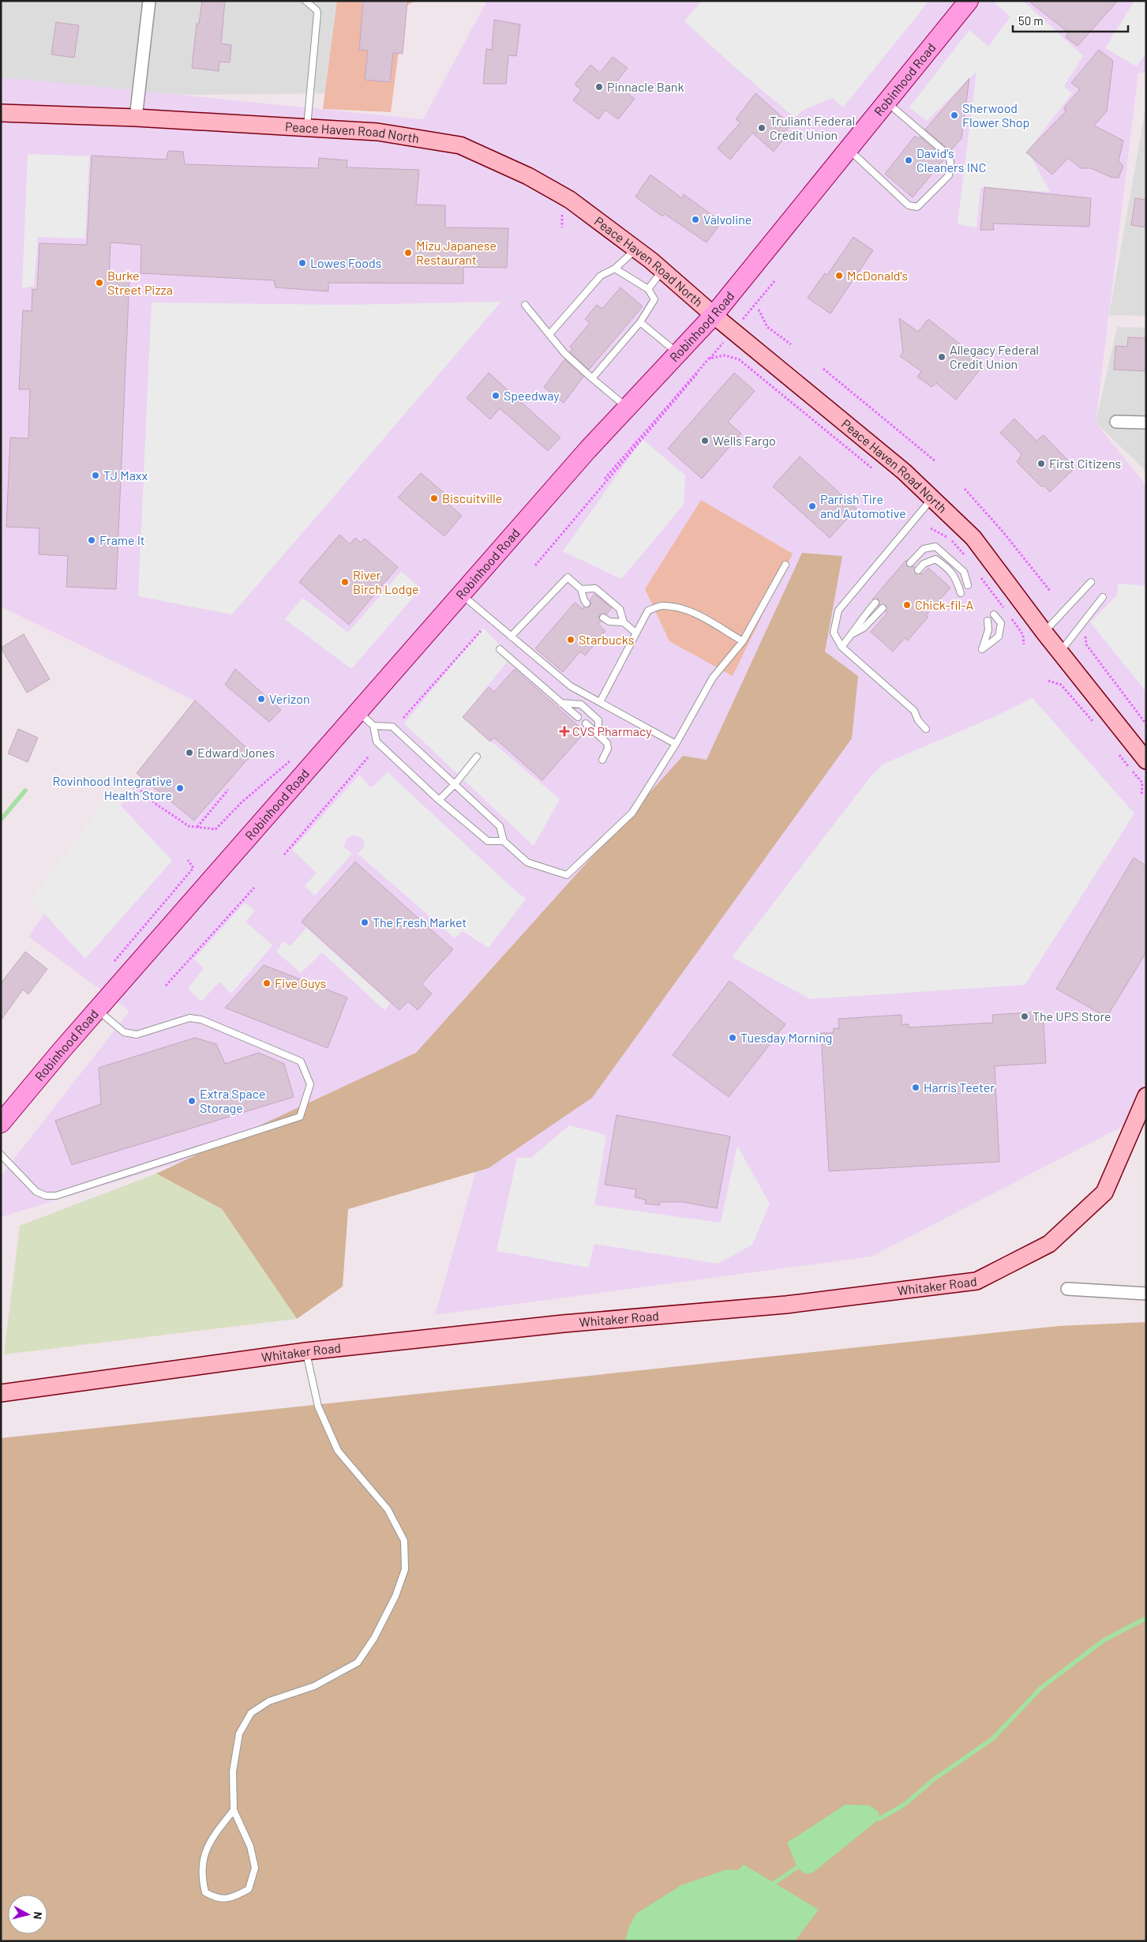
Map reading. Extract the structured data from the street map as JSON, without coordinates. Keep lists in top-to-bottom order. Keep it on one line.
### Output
{"streets":{"main road":["Robinhood Road","Peace Haven Road North","Whitaker Road"]},"crossings":[["Robinhood Road","Peace Haven Road North"]],"places":{"other":["Pinnacle Bank","Sherwood Flower Shop","Truliant Federal Credit Union","David's Cleaners INC","Valvoline","Mizu Japanese Restaurant","Lowes Foods","McDonald's","Burke Street Pizza","Allegacy Federal Credit Union","Speedway","Wells Fargo","First Citizens","TJ Maxx","Biscuitville","Parrish Tire and Automotive","Frame It","River Birch Lodge","Chick-fil-A","Starbucks","Verizon","Edward Jones","Rovinhood Integrative Health Store","The Fresh Market","Five Guys","The UPS Store","Tuesday Morning","Harris Teeter","Extra Space Storage"],"health":["CVS Pharmacy"]},"scale_bar":"50 m","north":"right"}
